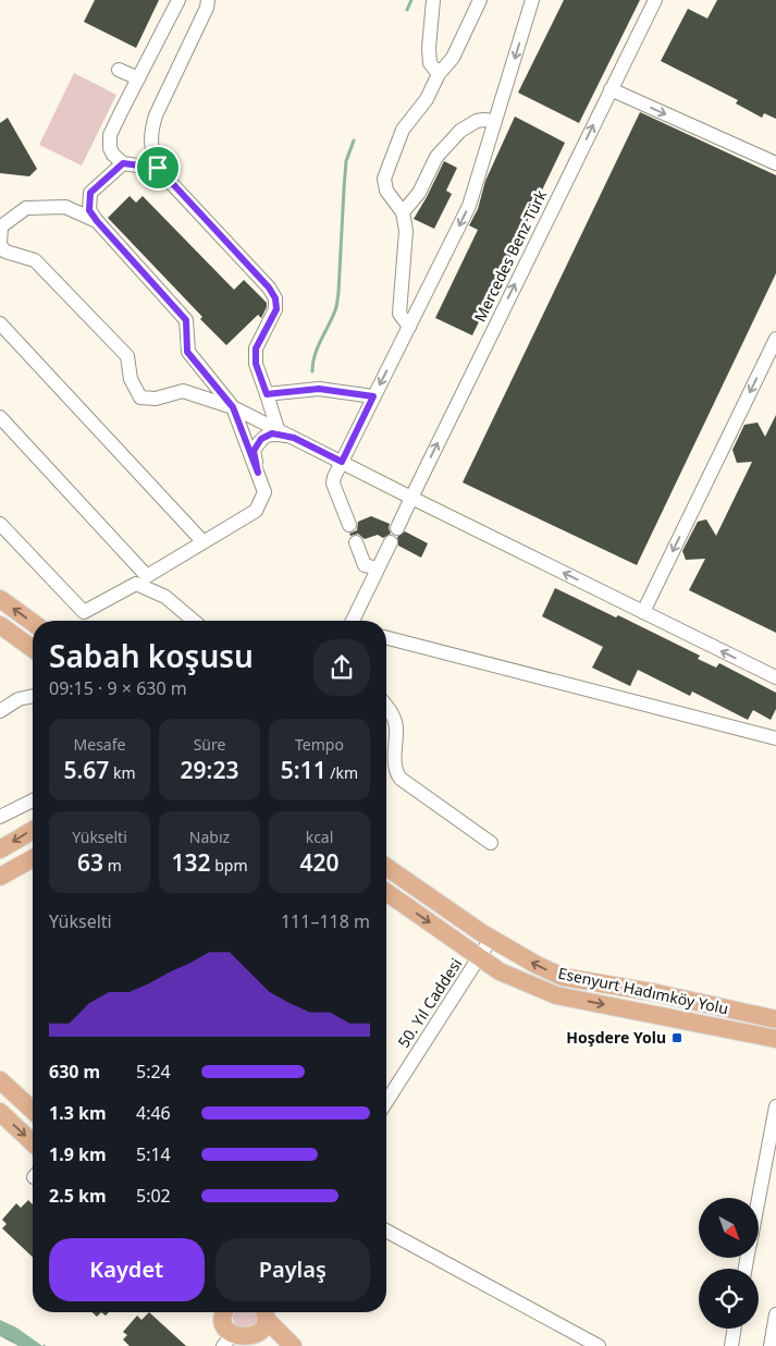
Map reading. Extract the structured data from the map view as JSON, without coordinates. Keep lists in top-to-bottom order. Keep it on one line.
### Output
{"streets":{"main road":["Esenyurt Hadımköy Yolu"],"street":["Mercedes Benz Türk","50. Yıl Caddesi"]},"crossings":[["Esenyurt Hadımköy Yolu","50. Yıl Caddesi"]],"places":{"transit":["Hoşdere Yolu"]},"north":"bottom right","page":{"heading":["Sabah koşusu","09:15 · 9 × 630 m"],"stats":[["Mesafe","5.67 km"],["Süre","29:23"],["Tempo","5:11 /km"],["Yükselti","63 m"],["Nabız","132 bpm"],["kcal","420"]],"chart":["Yükselti","111–118 m"],"list":[{"name":"630 m","note":"5:24"},{"name":"1.3 km","note":"4:46"},{"name":"1.9 km","note":"5:14"},{"name":"2.5 km","note":"5:02"}],"buttons":["Kaydet","Paylaş"]}}
